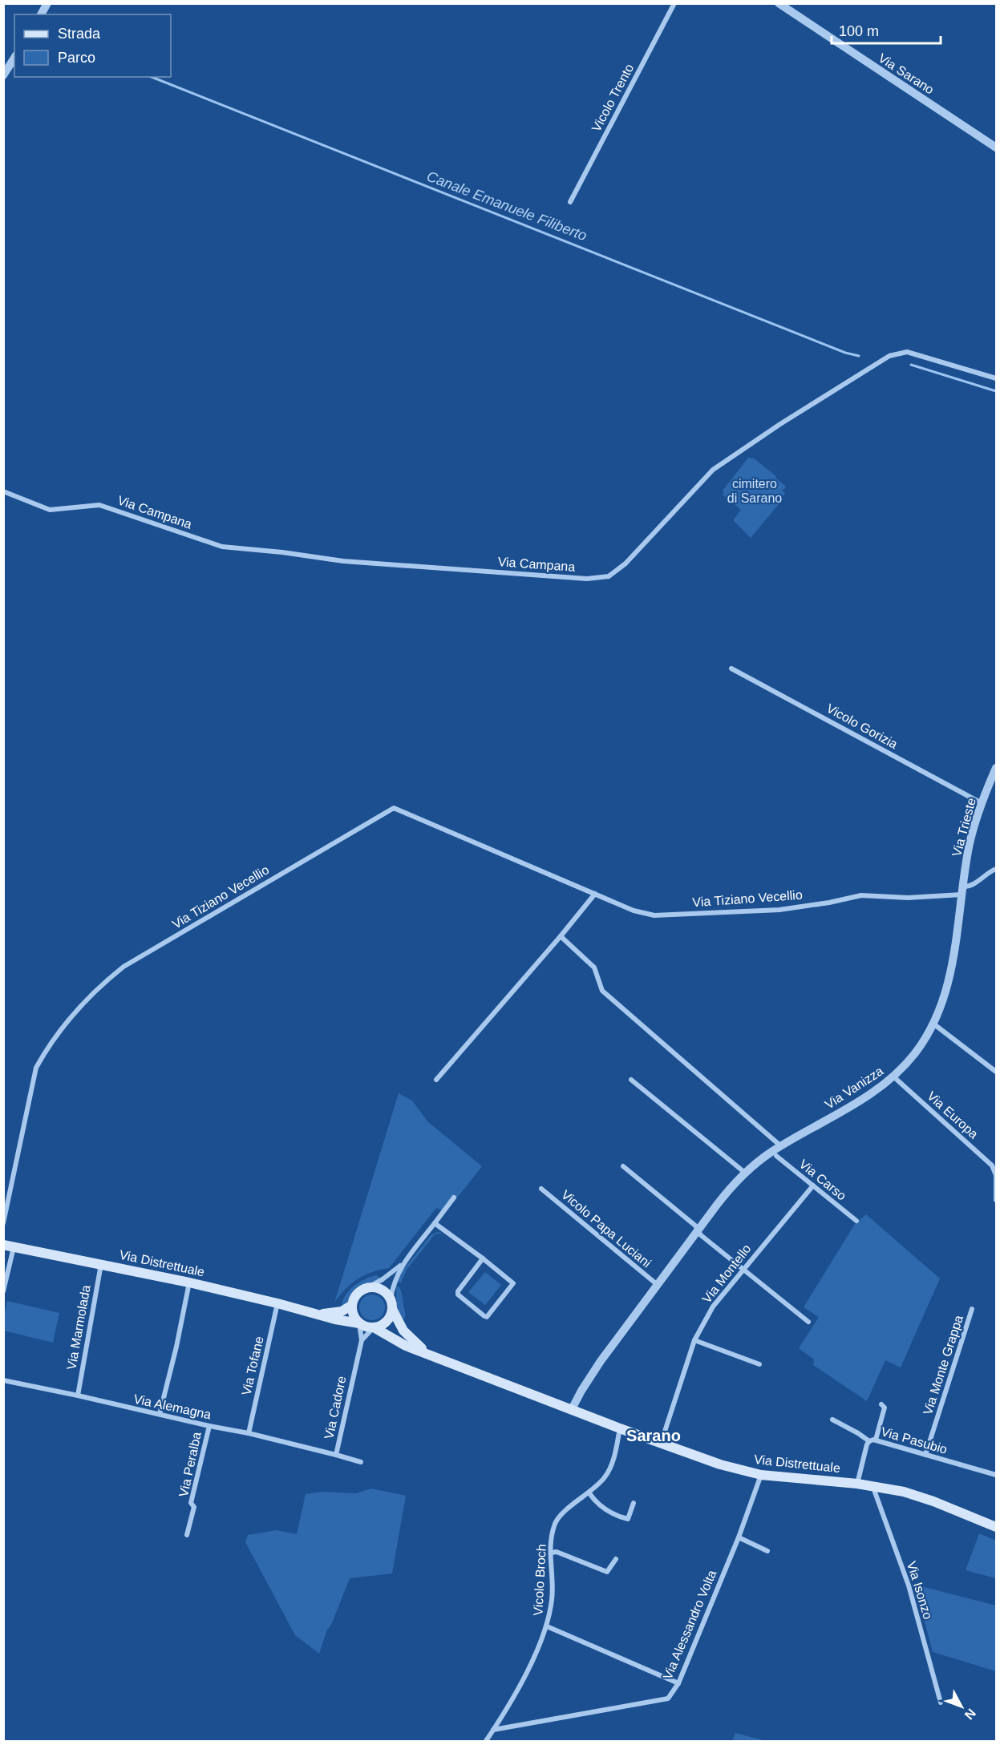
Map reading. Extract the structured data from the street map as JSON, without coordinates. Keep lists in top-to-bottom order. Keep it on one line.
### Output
{"streets":{"main road":["Via Distrettuale"],"street":["Via Sarano","Vicolo Trento","Via Campana","Vicolo Gorizia","Via Trieste","Via Tiziano Vecellio","Via Vanizza","Via Europa","Via Carso","Vicolo Papa Luciani","Via Montello","Via Marmolada","Via Monte Grappa","Via Tofane","Via Alemagna","Via Cadore","Via Pasubio","Via Peralba","Vicolo Broch","Via Isonzo","Via Alessandro Volta"]},"crossings":[["Vicolo Gorizia","Via Trieste"],["Via Trieste","Via Tiziano Vecellio"],["Via Trieste","Via Vanizza"],["Via Tiziano Vecellio","Via Vanizza"],["Via Vanizza","Via Europa"],["Via Vanizza","Vicolo Papa Luciani"],["Via Vanizza","Via Distrettuale"],["Via Carso","Via Montello"],["Via Distrettuale","Via Montello"],["Via Distrettuale","Via Marmolada"],["Via Distrettuale","Via Tofane"],["Via Distrettuale","Via Cadore"],["Via Distrettuale","Via Pasubio"],["Via Distrettuale","Vicolo Broch"],["Via Distrettuale","Via Isonzo"],["Via Distrettuale","Via Alessandro Volta"],["Via Marmolada","Via Alemagna"],["Via Monte Grappa","Via Pasubio"],["Via Tofane","Via Alemagna"],["Via Alemagna","Via Cadore"],["Via Alemagna","Via Peralba"],["Vicolo Broch","Via Alessandro Volta"]],"districts":["Sarano"],"water":["Canale Emanuele Filiberto"],"parks":["cimitero di Sarano"],"legend":["Strada","Parco"],"scale_bar":"100 m","north":"bottom right"}
